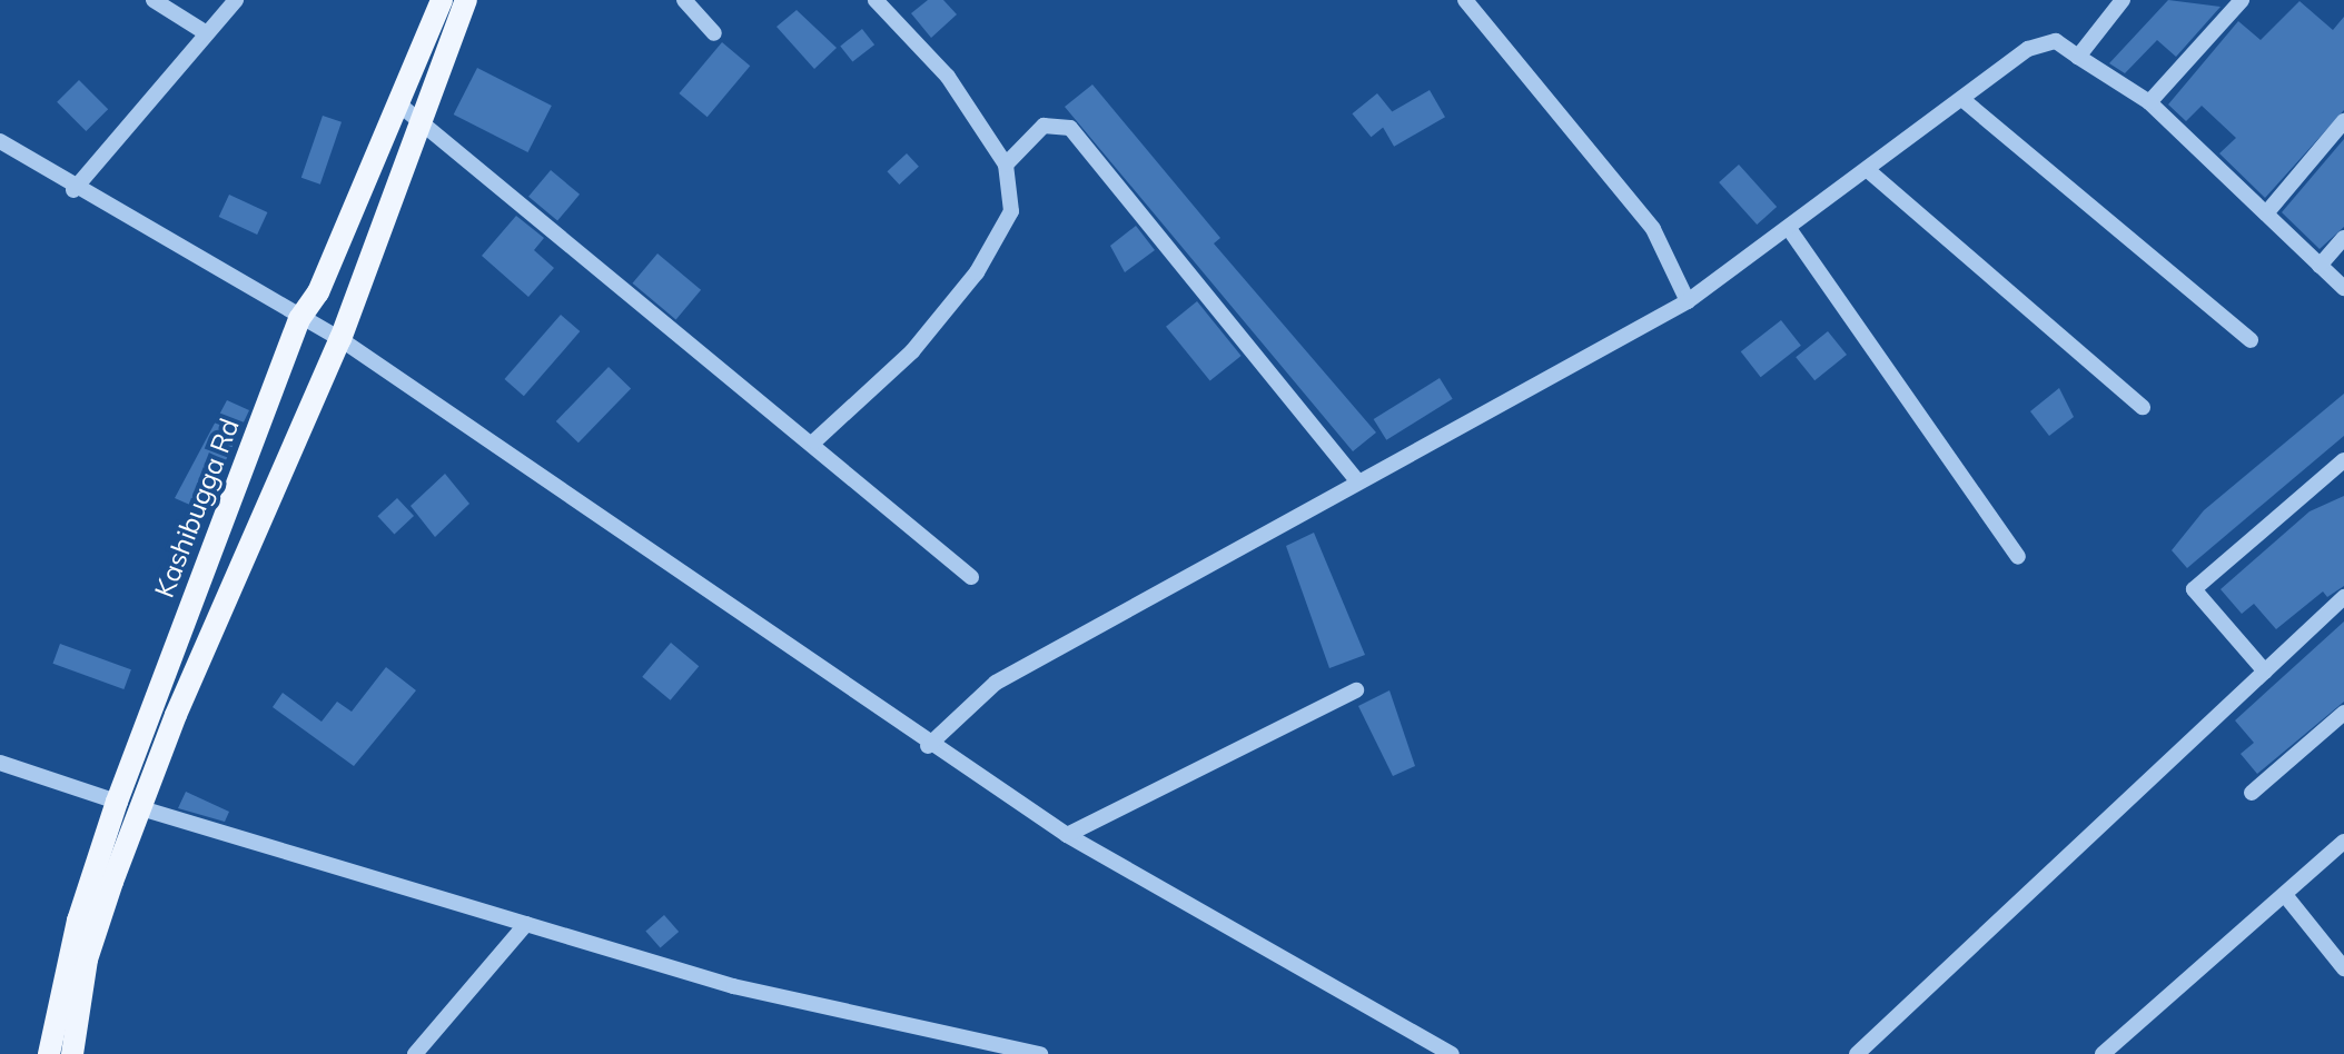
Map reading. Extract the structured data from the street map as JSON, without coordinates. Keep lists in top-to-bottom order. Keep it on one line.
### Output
{"streets":{"main road":["Kashibugga Rd"]}}
